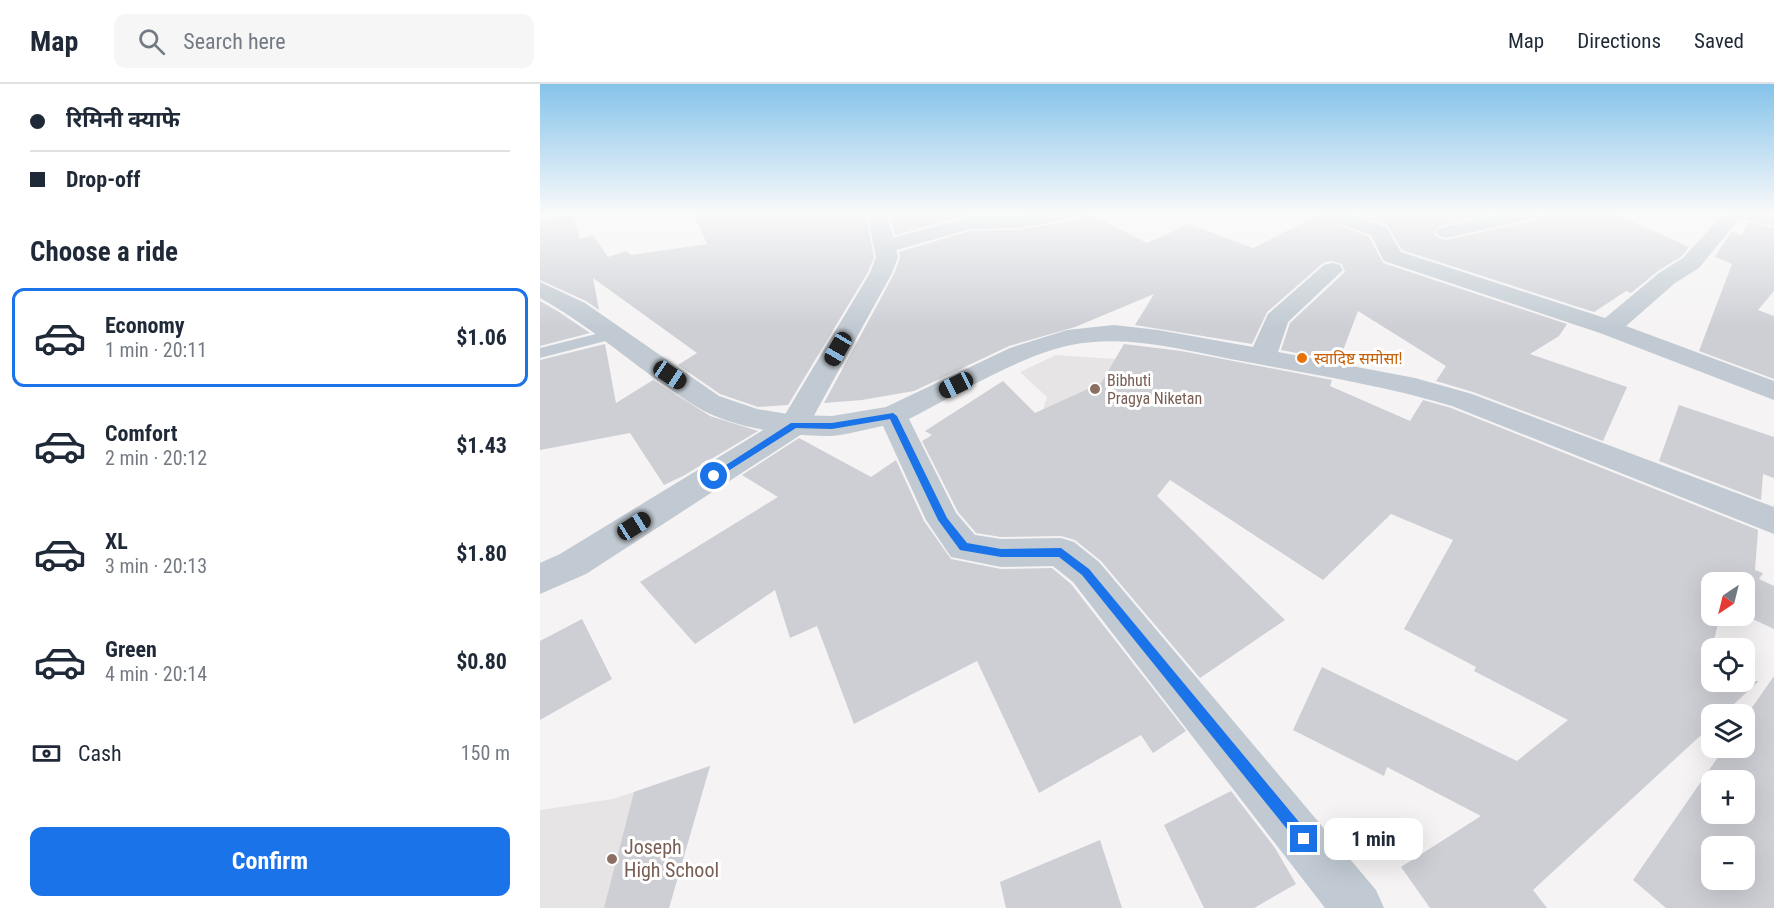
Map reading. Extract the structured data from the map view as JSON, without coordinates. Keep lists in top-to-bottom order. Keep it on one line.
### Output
{"places":["स्वादिष्ट समोसा!","Bibhuti Pragya Niketan","Joseph High School"],"north":"bottom left","page":{"header":"Map","search":"Search here","nav":["Map","Directions","Saved"],"banner":["रिमिनी क्याफे","Drop-off"],"heading":"Choose a ride","list":[{"name":"Economy","note":"1 min · 20:11","value":"$1.06"},{"name":"Comfort","note":"2 min · 20:12","value":"$1.43"},{"name":"XL","note":"3 min · 20:13","value":"$1.80"},{"name":"Green","note":"4 min · 20:14","value":"$0.80"}],"map_buttons":["+","−"],"pay":["Cash","150 m"],"buttons":"Confirm","bubble":"1 min"}}
